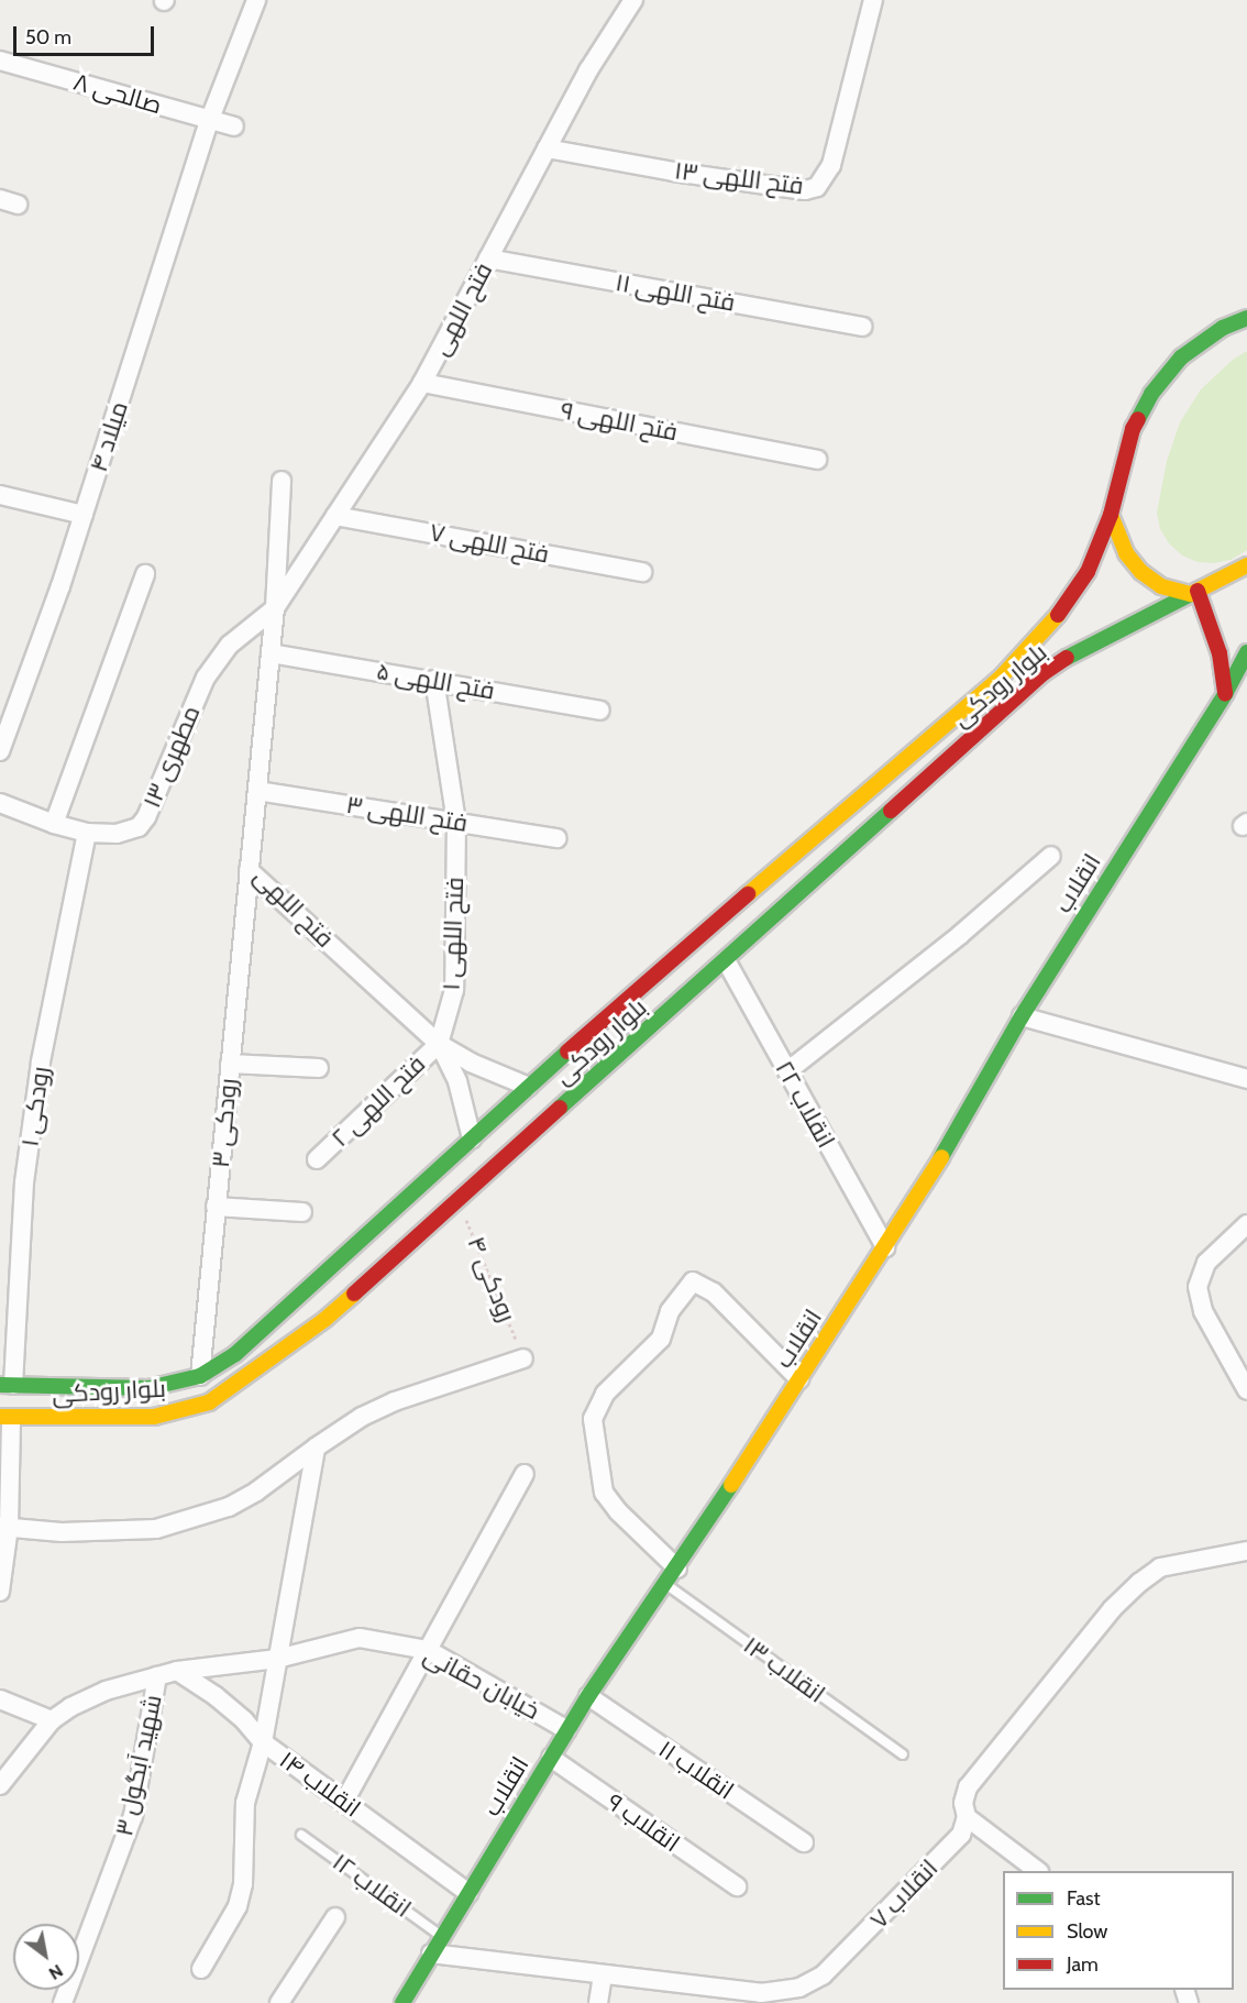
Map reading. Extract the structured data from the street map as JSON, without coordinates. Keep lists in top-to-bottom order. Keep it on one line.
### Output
{"streets":{"main road":["بلوار رودکی","انقلاب"],"street":["صالحی ۸","فتح اللهی ۱۳","فتح اللهی ۱۱","فتح اللهی","فتح اللهی ۹","میلاد ۴","فتح اللهی ۷","فتح اللهی ۵","مطهری ۱۳","فتح اللهی ۳","فتح اللهی ۱","فتح اللهی ۲","انقلاب ۲۲","رودکی ۱","رودکی ۳","خیابان حقانی","شهید آبگول ۳","انقلاب ۱۱","انقلاب ۱۴","انقلاب ۹","انقلاب ۷"],"lane":["انقلاب ۱۳","انقلاب ۱۲"],"path":["رودکی ۴"]},"crossings":[["صالحی ۸","میلاد ۴"],["فتح اللهی ۱۳","فتح اللهی"],["فتح اللهی ۱۱","فتح اللهی"],["فتح اللهی","فتح اللهی ۹"],["فتح اللهی","فتح اللهی ۷"],["فتح اللهی","فتح اللهی ۵"],["فتح اللهی","مطهری ۱۳"],["فتح اللهی","فتح اللهی ۳"],["فتح اللهی","فتح اللهی ۱"],["فتح اللهی","فتح اللهی ۲"],["فتح اللهی","رودکی ۳"],["فتح اللهی ۵","فتح اللهی ۱"],["بلوار رودکی","انقلاب ۲۲"],["بلوار رودکی","رودکی ۱"],["بلوار رودکی","رودکی ۳"],["بلوار رودکی","رودکی ۴"],["مطهری ۱۳","رودکی ۱"],["فتح اللهی ۳","فتح اللهی ۱"],["انقلاب","انقلاب ۲۲"],["انقلاب","انقلاب ۱۳"],["انقلاب","خیابان حقانی"],["انقلاب","انقلاب ۱۱"],["انقلاب","انقلاب ۱۴"],["انقلاب","انقلاب ۹"],["انقلاب","انقلاب ۱۲"],["انقلاب","انقلاب ۷"],["فتح اللهی ۱","فتح اللهی ۲"],["خیابان حقانی","شهید آبگول ۳"],["خیابان حقانی","انقلاب ۱۴"]],"legend":["Fast","Slow","Jam"],"scale_bar":"50 m","north":"bottom right"}
